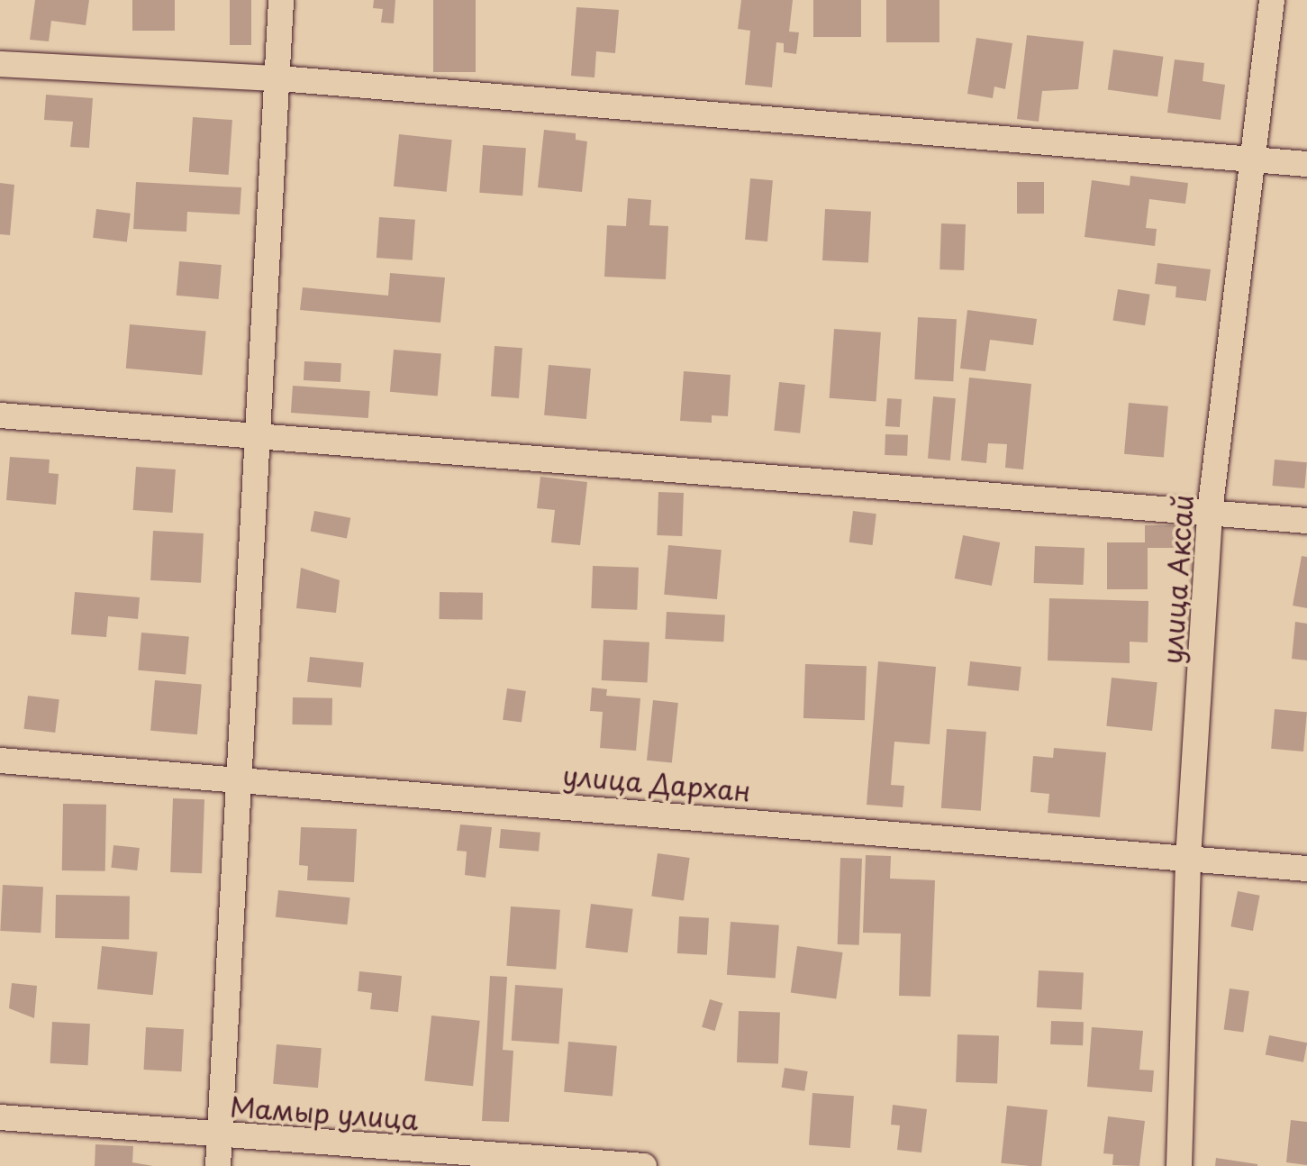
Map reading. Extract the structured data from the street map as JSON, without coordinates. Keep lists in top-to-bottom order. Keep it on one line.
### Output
{"streets":{"street":["улица Аксай","улица Дархан","Мамыр улица"]},"crossings":[["улица Аксай","улица Дархан"]]}
